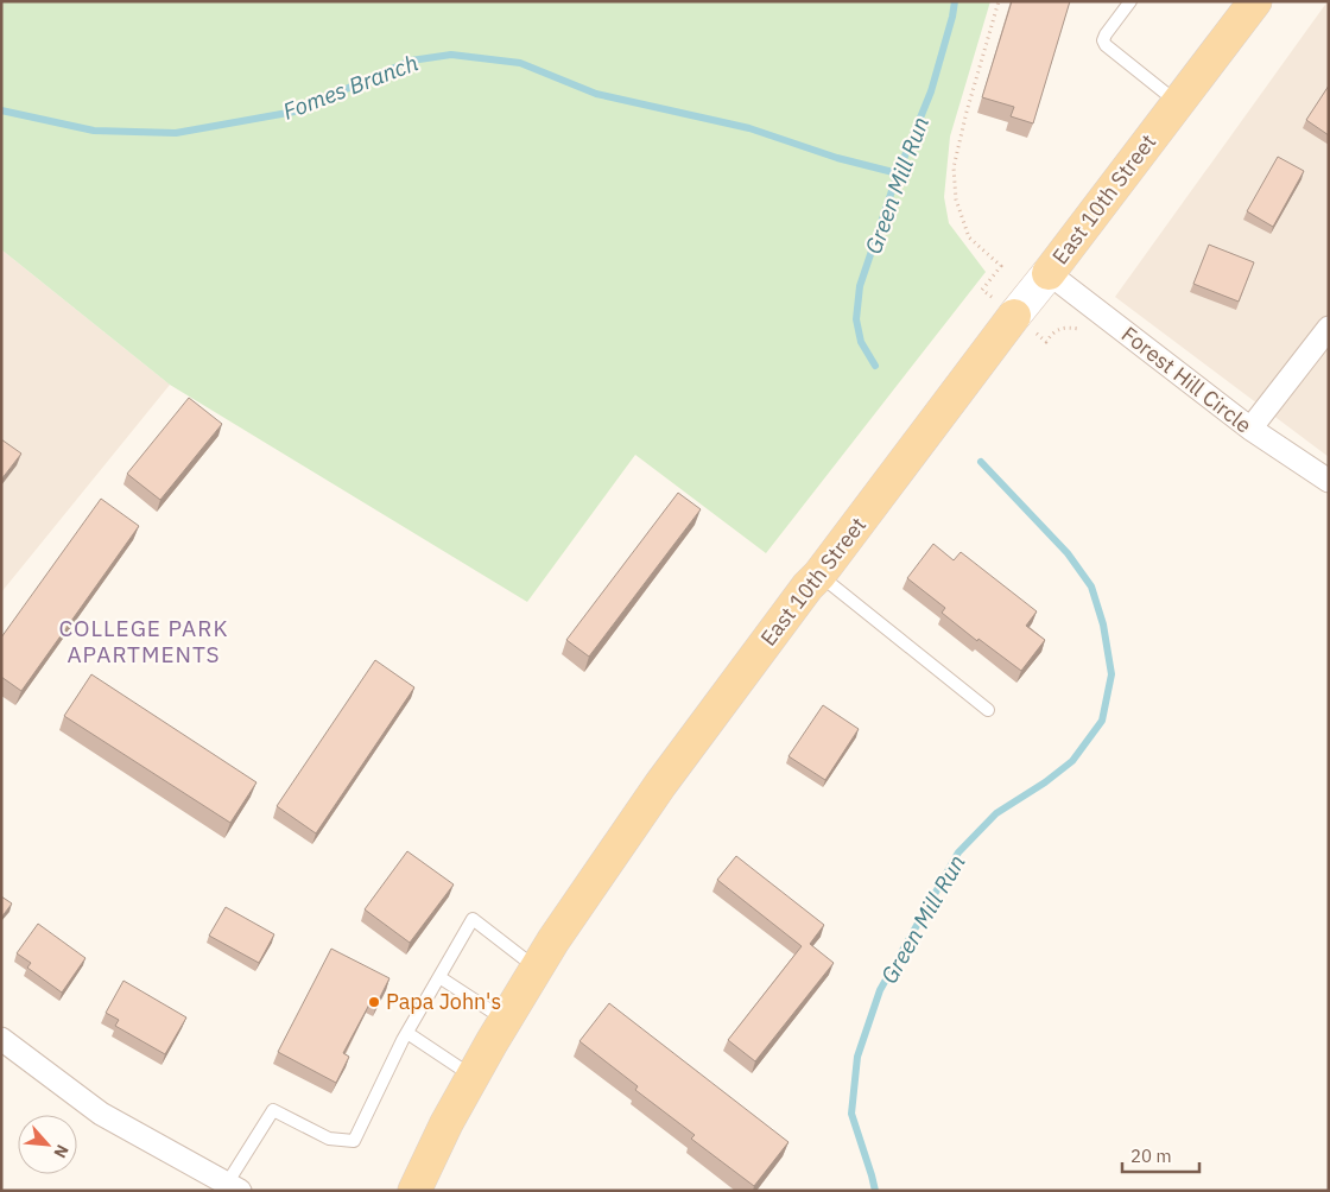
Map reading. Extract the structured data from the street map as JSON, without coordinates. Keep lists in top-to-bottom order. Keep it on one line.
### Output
{"streets":{"main road":["East 10th Street"],"street":["Forest Hill Circle"]},"crossings":[["East 10th Street","Forest Hill Circle"]],"districts":["COLLEGE PARK APARTMENTS"],"water":["Fomes Branch","Green Mill Run"],"places":["Papa John's"],"scale_bar":"20 m","north":"bottom right"}
